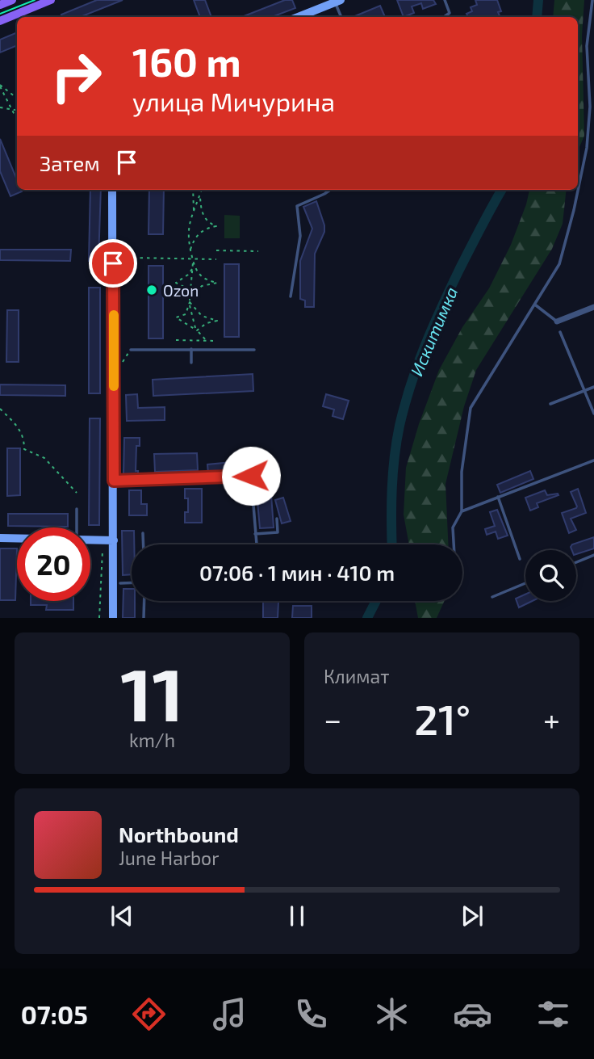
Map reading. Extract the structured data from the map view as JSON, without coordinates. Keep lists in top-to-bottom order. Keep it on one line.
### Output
{"water":["Искитимка"],"places":["Ozon"],"page":{"turn":["160 m","улица Мичурина"],"then":"Затем","limit":"20","trip":"07:06 · 1 мин · 410 m","tile":[["11","km/h"],"Климат"],"heat":["−","21°","+"],"song":["Northbound","June Harbor"],"tabs":"07:05"}}
